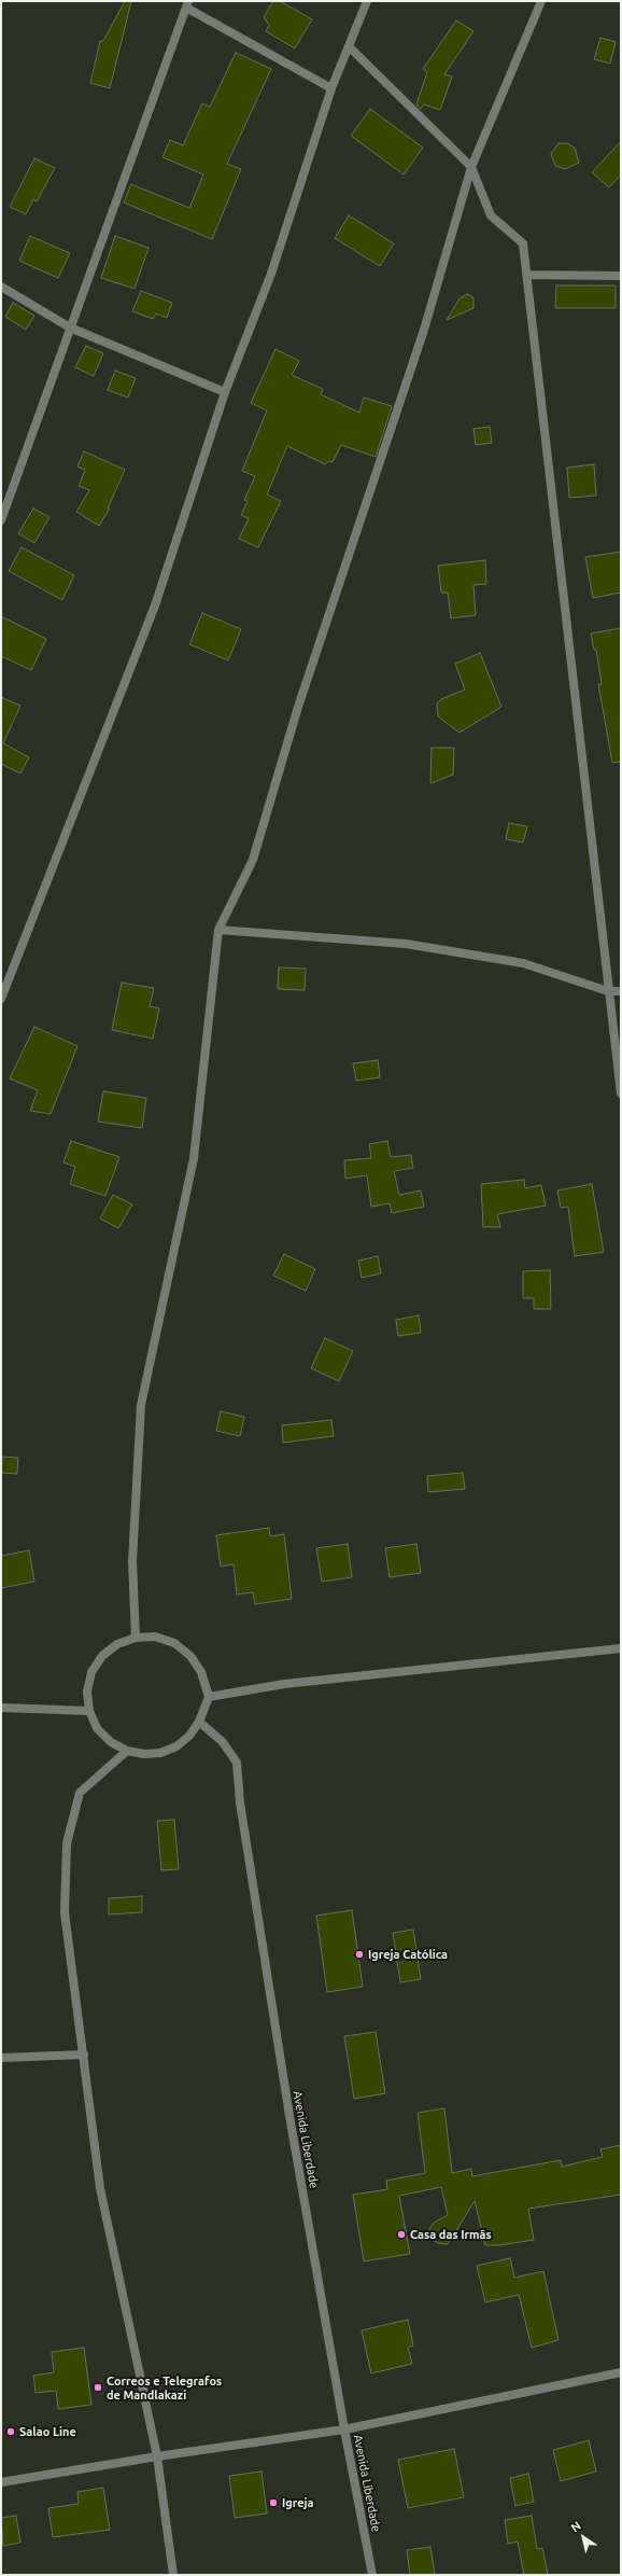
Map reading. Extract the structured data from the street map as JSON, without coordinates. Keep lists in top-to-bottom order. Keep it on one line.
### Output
{"streets":{"street":["Avenida Liberdade"]},"places":["Igreja Católica","Casa das Irmãs","Correos e Telegrafos de Mandlakazi","Salao Line","Igreja"],"north":"top left"}
